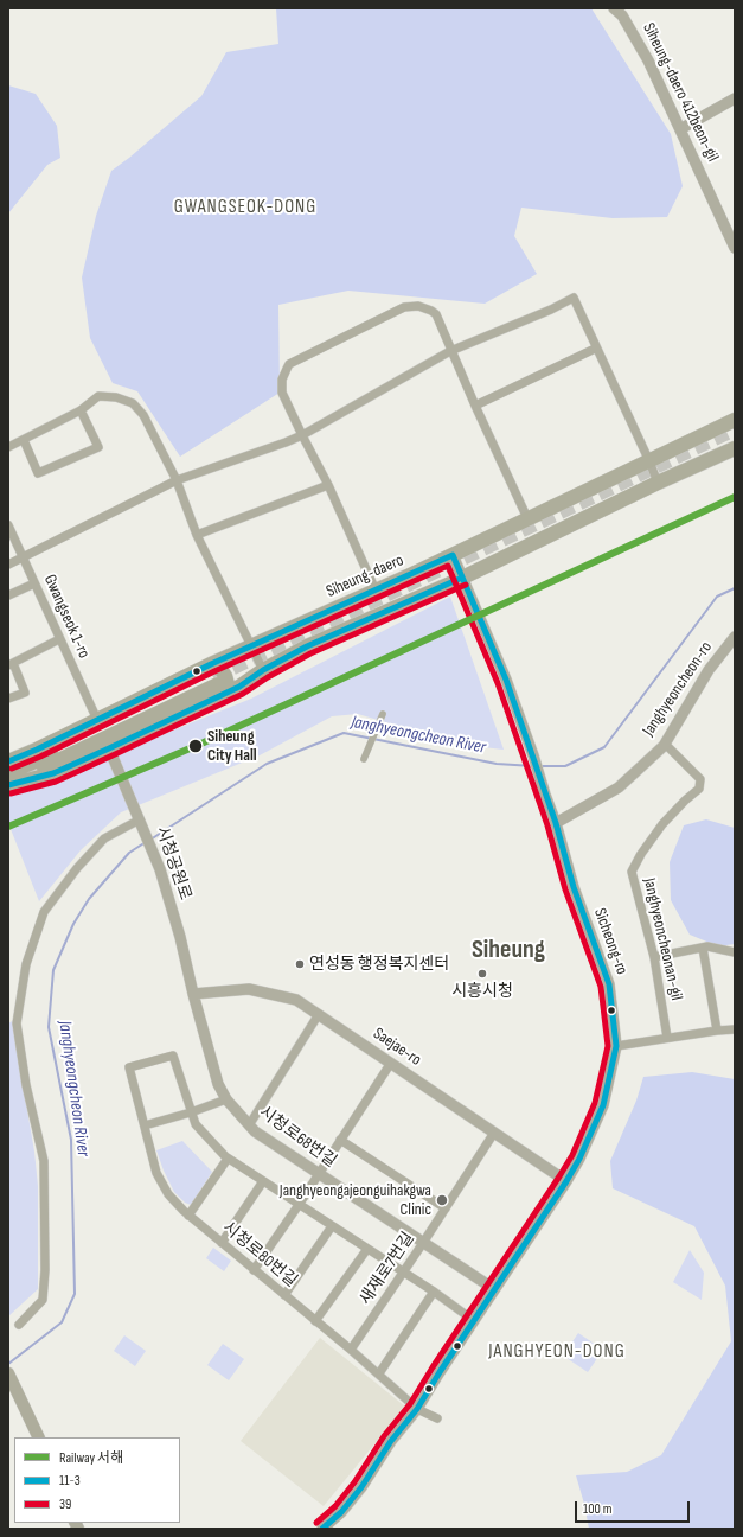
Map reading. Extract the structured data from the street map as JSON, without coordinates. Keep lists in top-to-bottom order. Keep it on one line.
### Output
{"streets":{"main road":["Siheung-daero"],"street":["Siheung-daero 412beon-gil","Gwangseok 1-ro","Janghyeoncheon-ro","시청공원로","Janghyeoncheonan-gil","Sicheong-ro","Saejae-ro","시청로68번길","시청로80번길","새재로7번길"]},"crossings":[["Siheung-daero","Gwangseok 1-ro"],["Siheung-daero","시청공원로"],["Siheung-daero","Sicheong-ro"],["Janghyeoncheon-ro","Janghyeoncheonan-gil"],["Janghyeoncheon-ro","Sicheong-ro"],["시청공원로","Saejae-ro"],["시청공원로","시청로68번길"],["Sicheong-ro","Saejae-ro"],["Sicheong-ro","시청로68번길"],["Sicheong-ro","시청로80번길"],["Saejae-ro","시청로68번길"],["Saejae-ro","새재로7번길"],["시청로68번길","새재로7번길"],["시청로80번길","새재로7번길"]],"districts":["GWANGSEOK-DONG","Siheung","JANGHYEON-DONG"],"water":["Janghyeongcheon River"],"places":["Siheung City Hall","연성동 행정복지센터","시흥시청","Janghyeongajeonguihakgwa Clinic"],"lines":["rail line 서해","transit line 11-3","transit line 39"],"legend":["Railway 서해","11-3","39"],"scale_bar":"100 m"}
